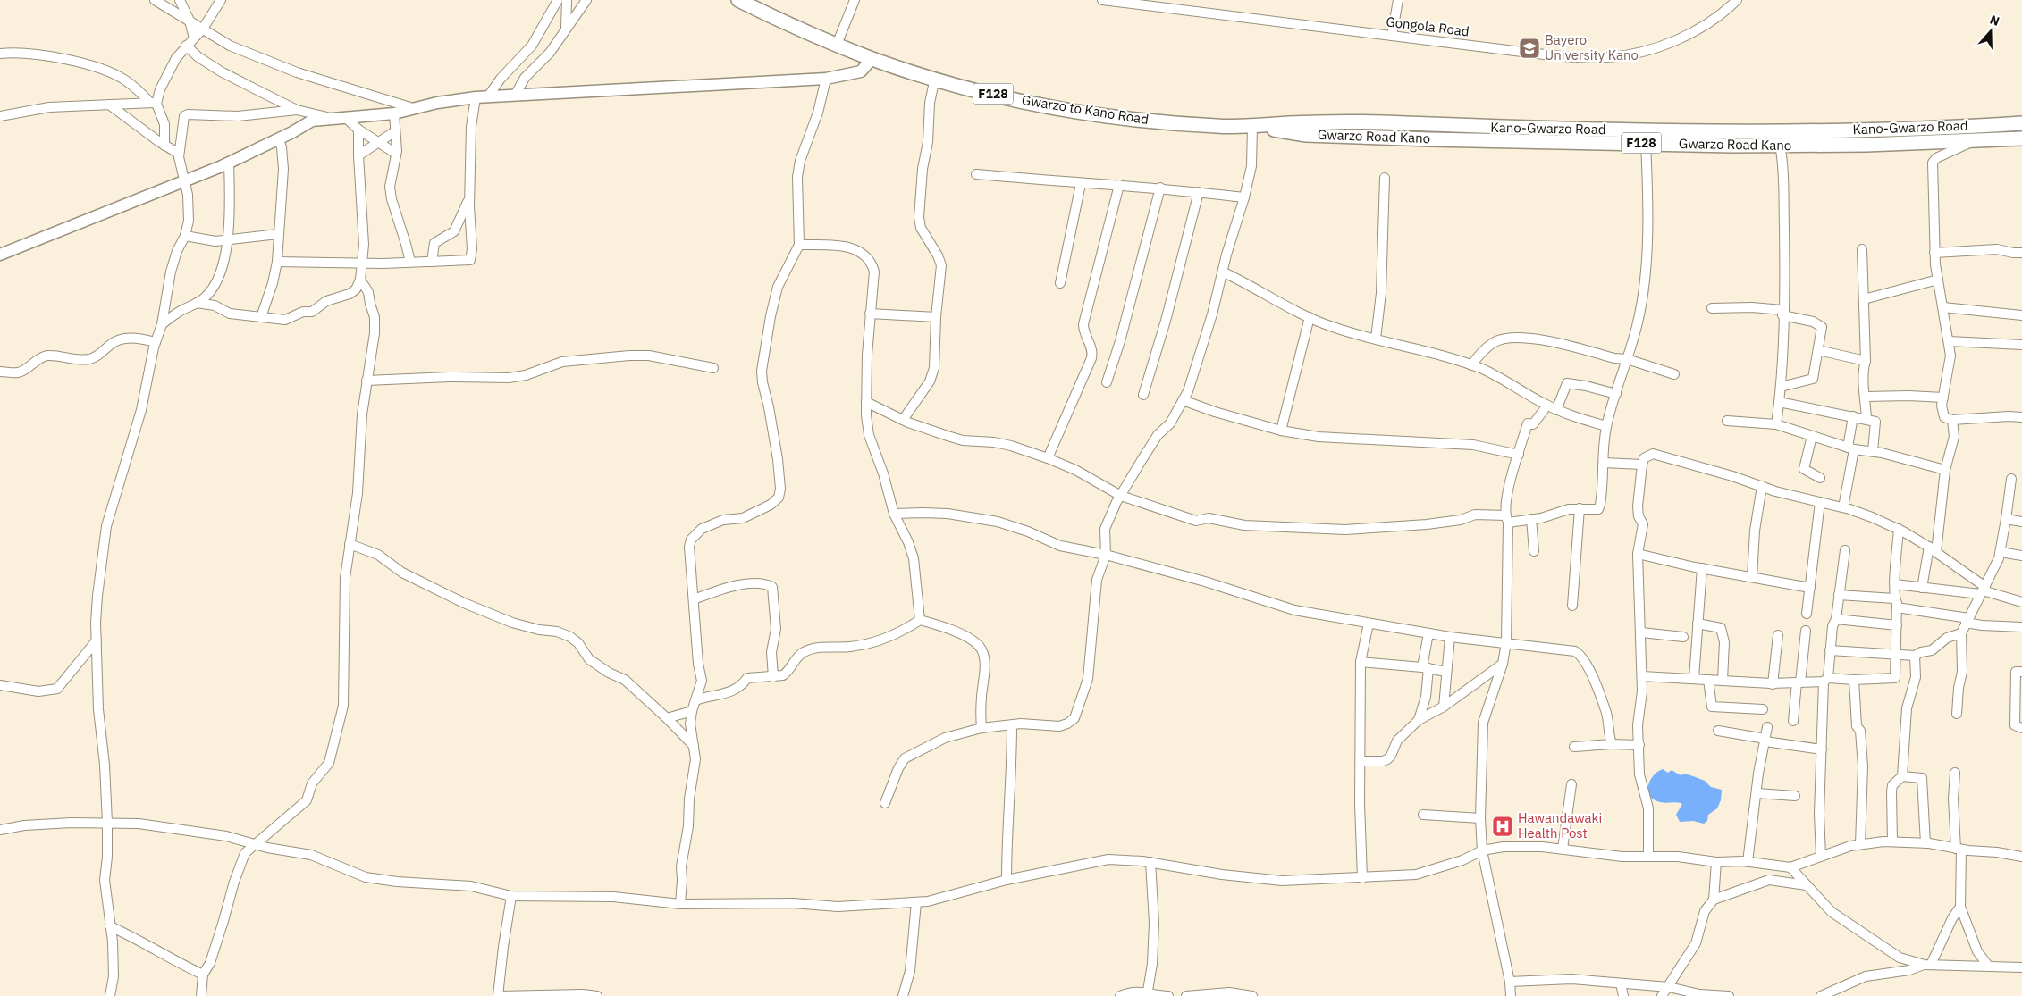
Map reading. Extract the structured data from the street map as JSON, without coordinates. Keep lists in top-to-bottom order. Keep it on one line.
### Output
{"streets":{"main road":["F128","Gwarzo to Kano Road","Kano-Gwarzo Road","Gwarzo Road Kano"],"street":["Gongola Road"]},"crossings":[["Gwarzo to Kano Road","Kano-Gwarzo Road"],["Gwarzo to Kano Road","Gwarzo Road Kano"],["Kano-Gwarzo Road","Gwarzo Road Kano"]],"places":{"school or university":["Bayero University Kano"],"hospital":["Hawandawaki Health Post"]},"north":"top"}
